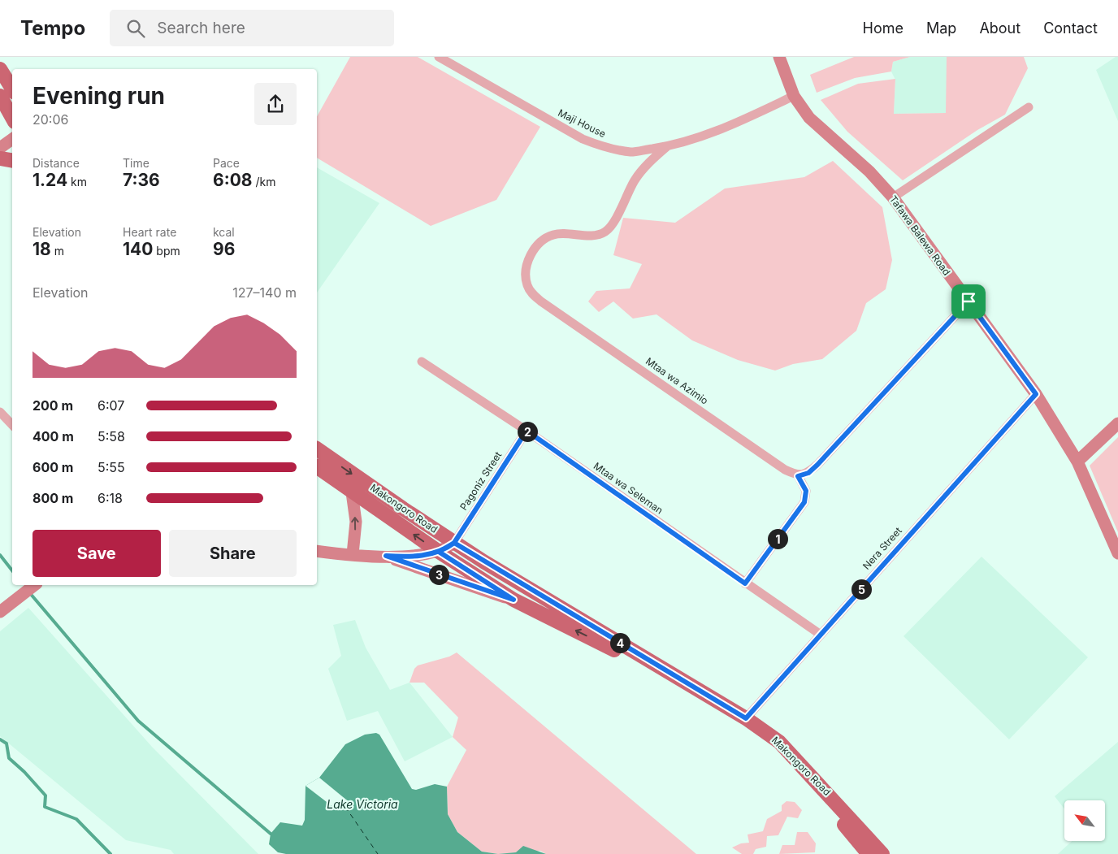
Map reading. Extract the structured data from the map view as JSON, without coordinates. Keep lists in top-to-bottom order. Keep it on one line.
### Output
{"streets":{"main road":["Tafawa Balewa Road","Makongoro Road"],"street":["Maji House","Mtaa wa Azimio","Pagoniz Street","Mtaa wa Seleman","Nera Street"]},"crossings":[["Maji House","Tafawa Balewa Road"],["Maji House","Mtaa wa Azimio"],["Tafawa Balewa Road","Nera Street"],["Pagoniz Street","Mtaa wa Seleman"],["Pagoniz Street","Makongoro Road"],["Mtaa wa Seleman","Nera Street"],["Makongoro Road","Nera Street"]],"water":["Lake Victoria"],"north":"top left","page":{"header":"Tempo","search":"Search here","nav":["Home","Map","About","Contact"],"heading":["Evening run","20:06"],"stats":[["Distance","1.24 km"],["Time","7:36"],["Pace","6:08 /km"],["Elevation","18 m"],["Heart rate","140 bpm"],["kcal","96"]],"chart":["Elevation","127–140 m"],"list":[{"name":"200 m","note":"6:07"},{"name":"400 m","note":"5:58"},{"name":"600 m","note":"5:55"},{"name":"800 m","note":"6:18"}],"pins":["2","1","3","5","4"],"buttons":["Save","Share"]}}
